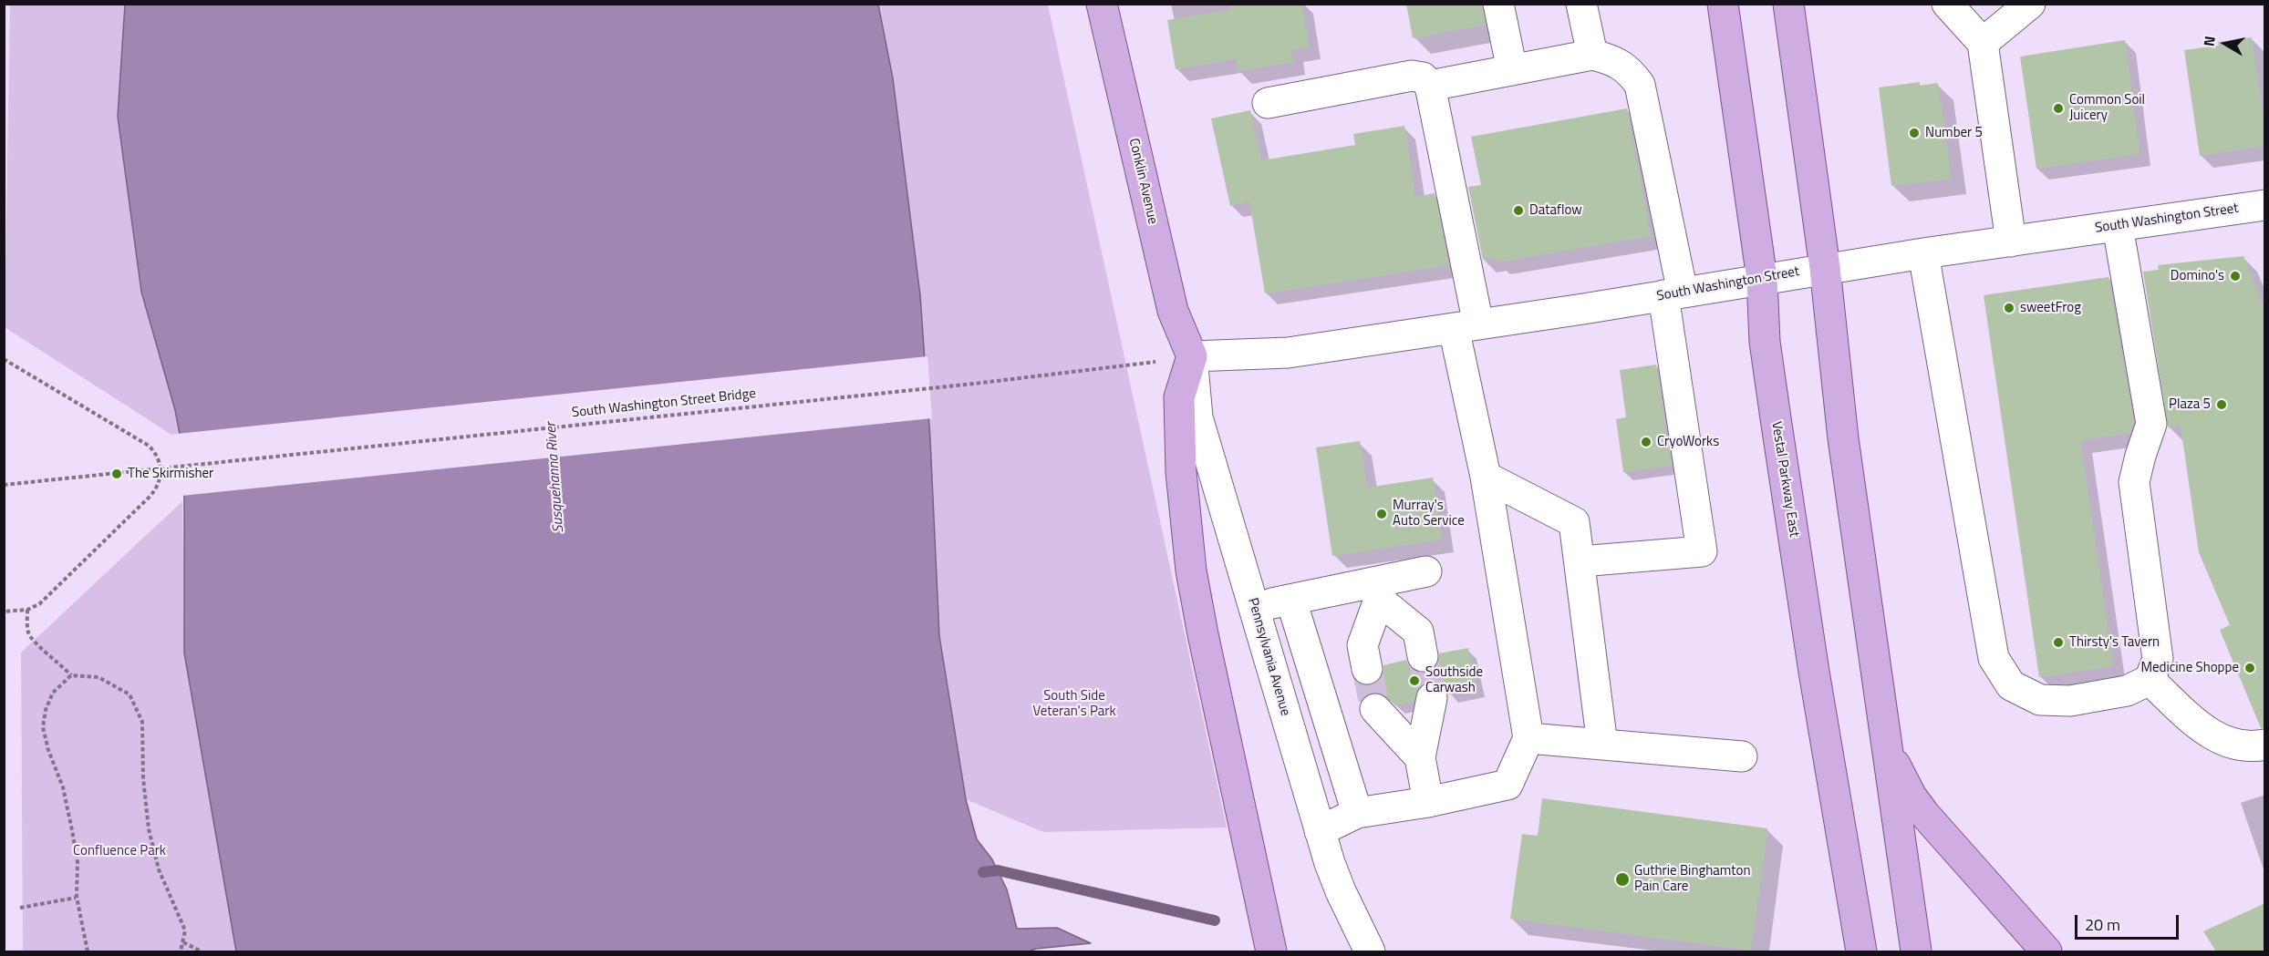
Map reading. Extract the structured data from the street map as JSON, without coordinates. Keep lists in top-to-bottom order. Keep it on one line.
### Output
{"streets":{"main road":["Conklin Avenue","Vestal Parkway East"],"street":["South Washington Street","Pennsylvania Avenue"],"path":["South Washington Street Bridge"]},"crossings":[["Conklin Avenue","South Washington Street"],["Conklin Avenue","South Washington Street Bridge"],["Conklin Avenue","Pennsylvania Avenue"],["South Washington Street","South Washington Street Bridge"],["South Washington Street","Vestal Parkway East"],["South Washington Street","Pennsylvania Avenue"],["South Washington Street Bridge","Pennsylvania Avenue"]],"water":["Susquehanna River"],"parks":["South Side Veteran's Park","Confluence Park"],"places":["Common Soil Juicery","Number 5","Dataflow","Domino's","sweetFrog","Plaza 5","CryoWorks","The Skirmisher","Murray's Auto Service","Thirsty's Tavern","Medicine Shoppe","Southside Carwash","Guthrie Binghamton Pain Care"],"scale_bar":"20 m","north":"left"}
